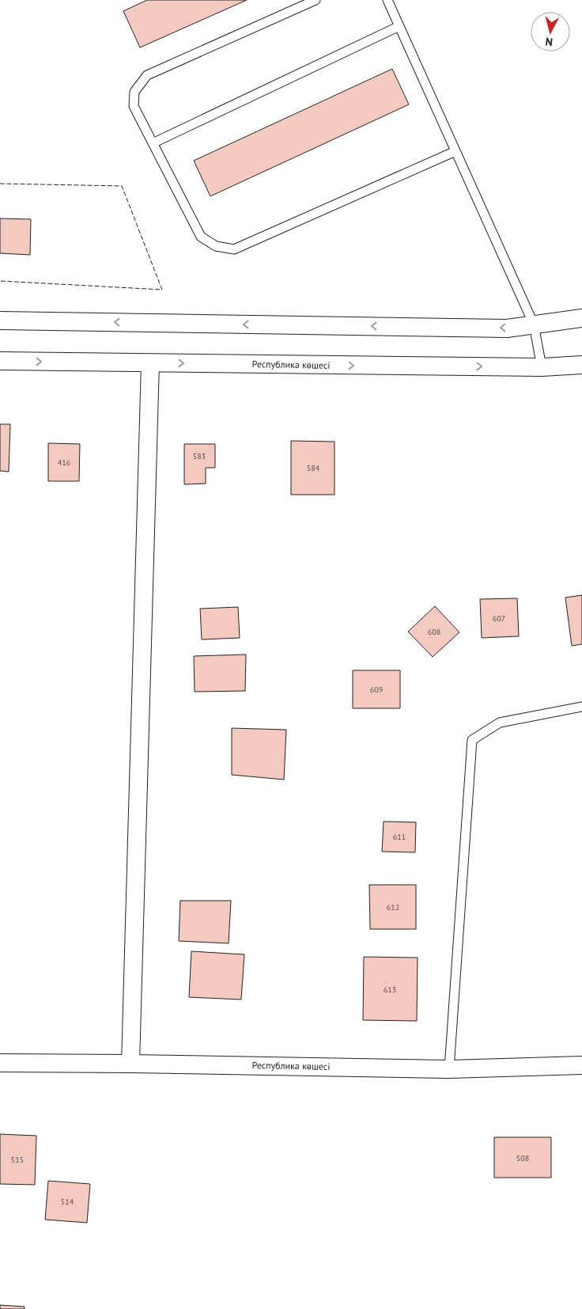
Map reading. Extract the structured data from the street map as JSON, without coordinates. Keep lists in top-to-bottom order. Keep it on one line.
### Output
{"streets":{"street":["Республика көшесі"]},"house_numbers":["583","416","584","607","608","609","611","612","613","508","515","514"],"north":"bottom"}
